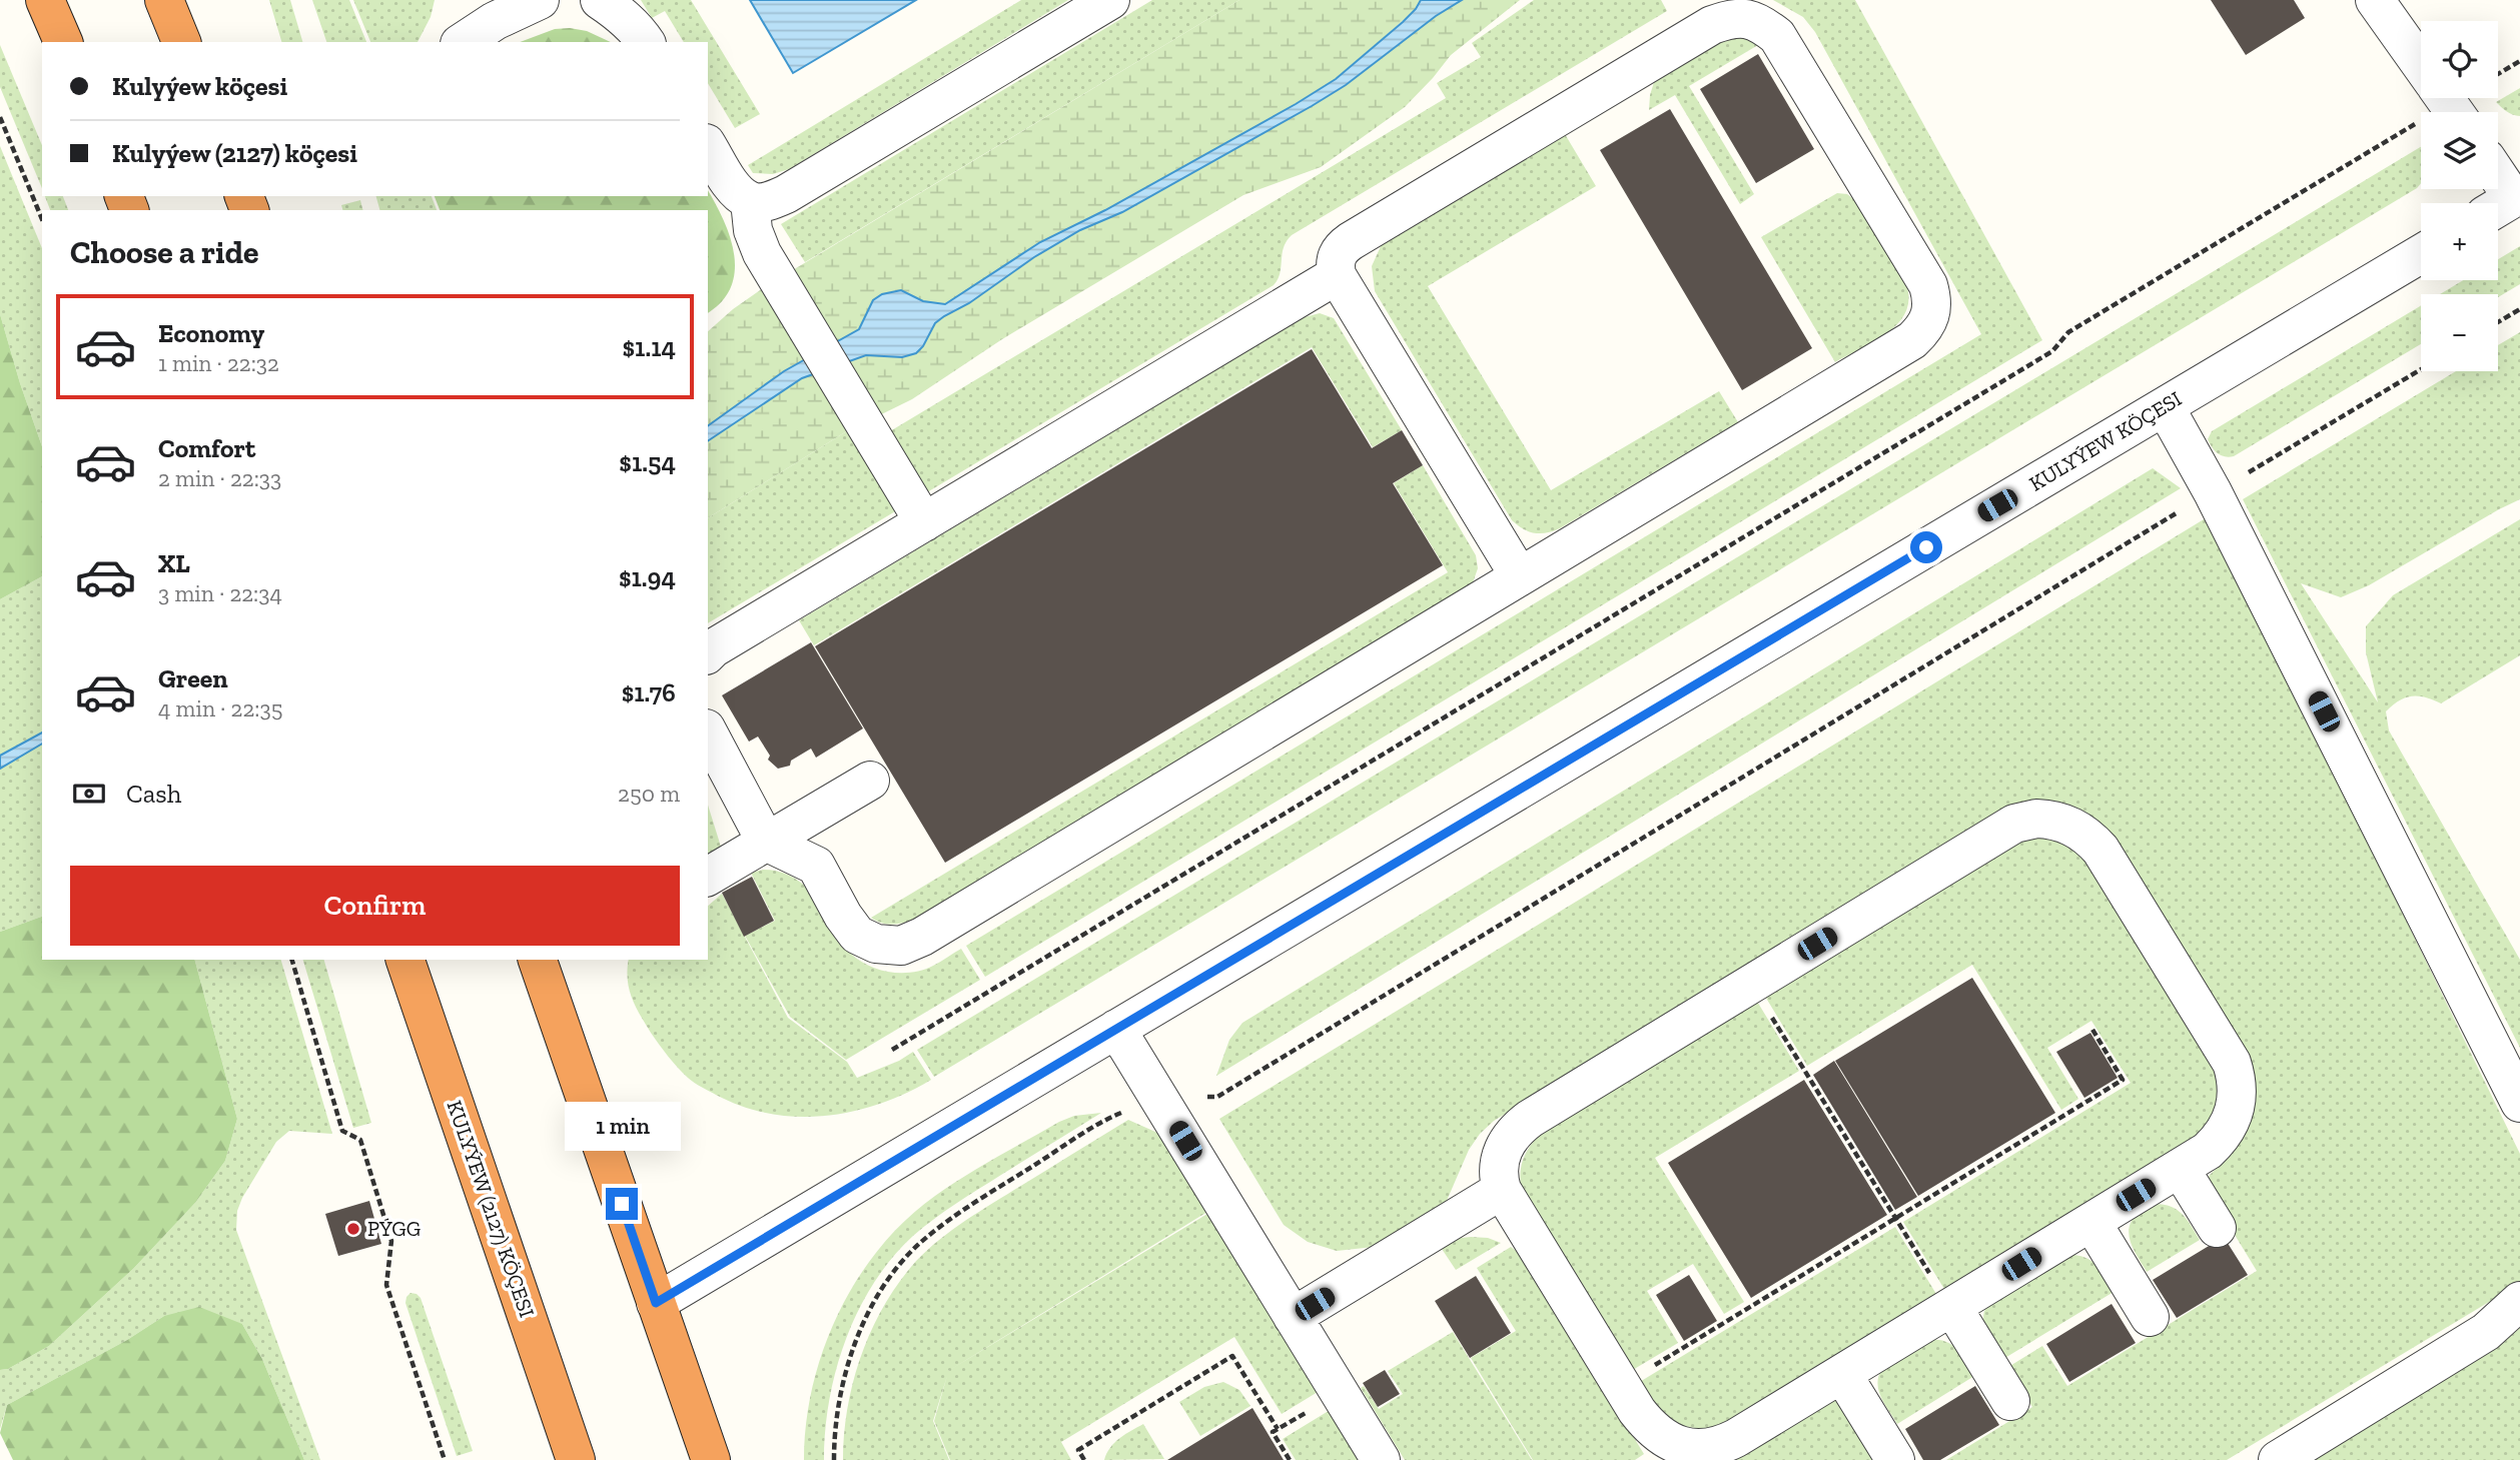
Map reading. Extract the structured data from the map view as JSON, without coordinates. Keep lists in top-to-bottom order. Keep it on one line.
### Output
{"streets":{"highway":["KULYÝEW (2127) KÖÇESI"],"street":["KULYÝEW KÖÇESI"]},"places":["PÝGG"],"page":{"map_buttons":["+","−"],"banner":["Kulyýew köçesi","Kulyýew (2127) köçesi"],"heading":"Choose a ride","list":[{"name":"Economy","note":"1 min · 22:32","value":"$1.14"},{"name":"Comfort","note":"2 min · 22:33","value":"$1.54"},{"name":"XL","note":"3 min · 22:34","value":"$1.94"},{"name":"Green","note":"4 min · 22:35","value":"$1.76"}],"pay":["Cash","250 m"],"buttons":"Confirm","bubble":"1 min"}}
